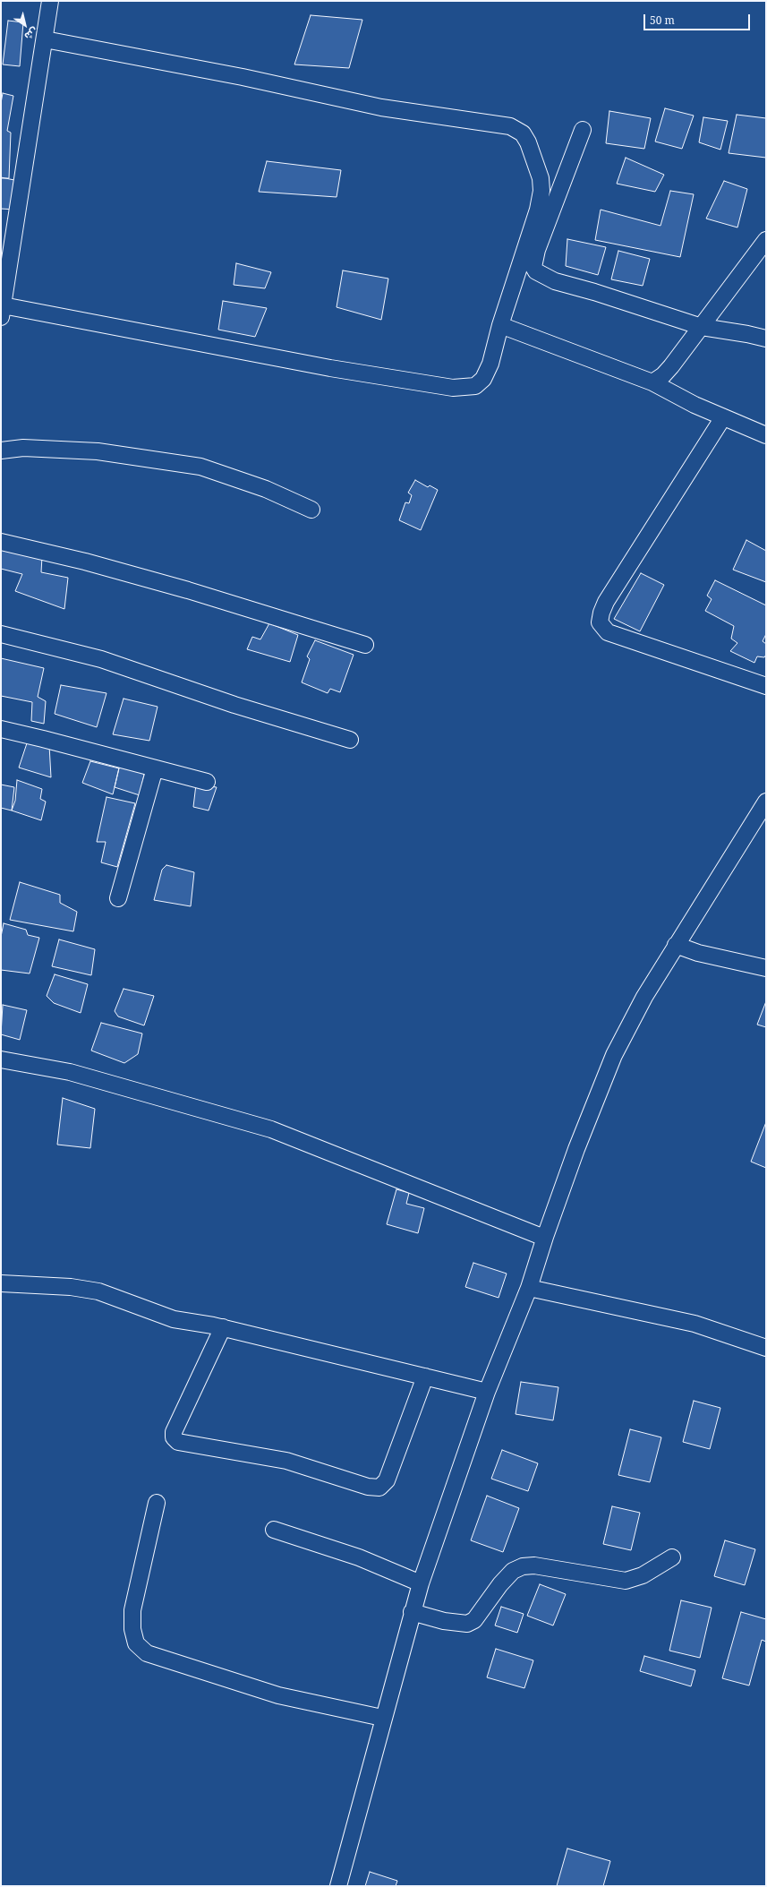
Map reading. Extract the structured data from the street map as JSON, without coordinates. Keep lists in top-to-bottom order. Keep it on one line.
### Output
{"scale_bar":"50 m","north":"bottom right"}
